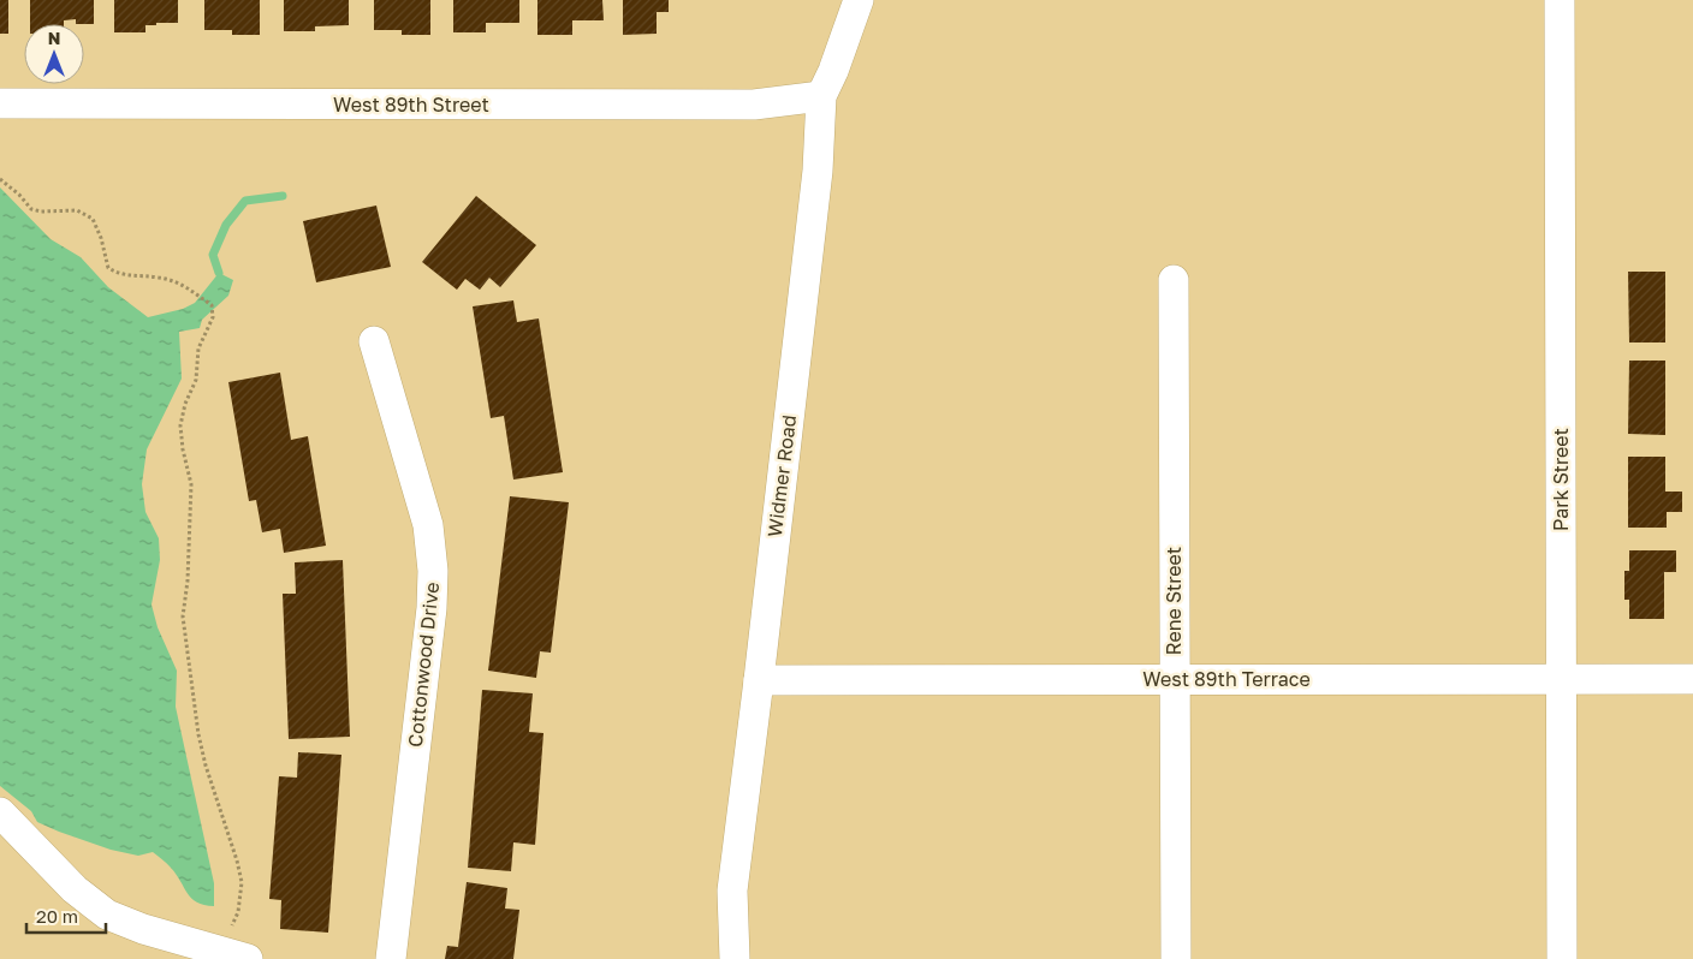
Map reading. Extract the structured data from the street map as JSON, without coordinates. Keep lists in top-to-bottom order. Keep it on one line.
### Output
{"streets":{"street":["West 89th Street","Widmer Road","Park Street","Rene Street","Cottonwood Drive","West 89th Terrace"]},"crossings":[["West 89th Street","Widmer Road"],["Widmer Road","West 89th Terrace"],["Park Street","West 89th Terrace"],["Rene Street","West 89th Terrace"]],"scale_bar":"20 m","north":"top"}
